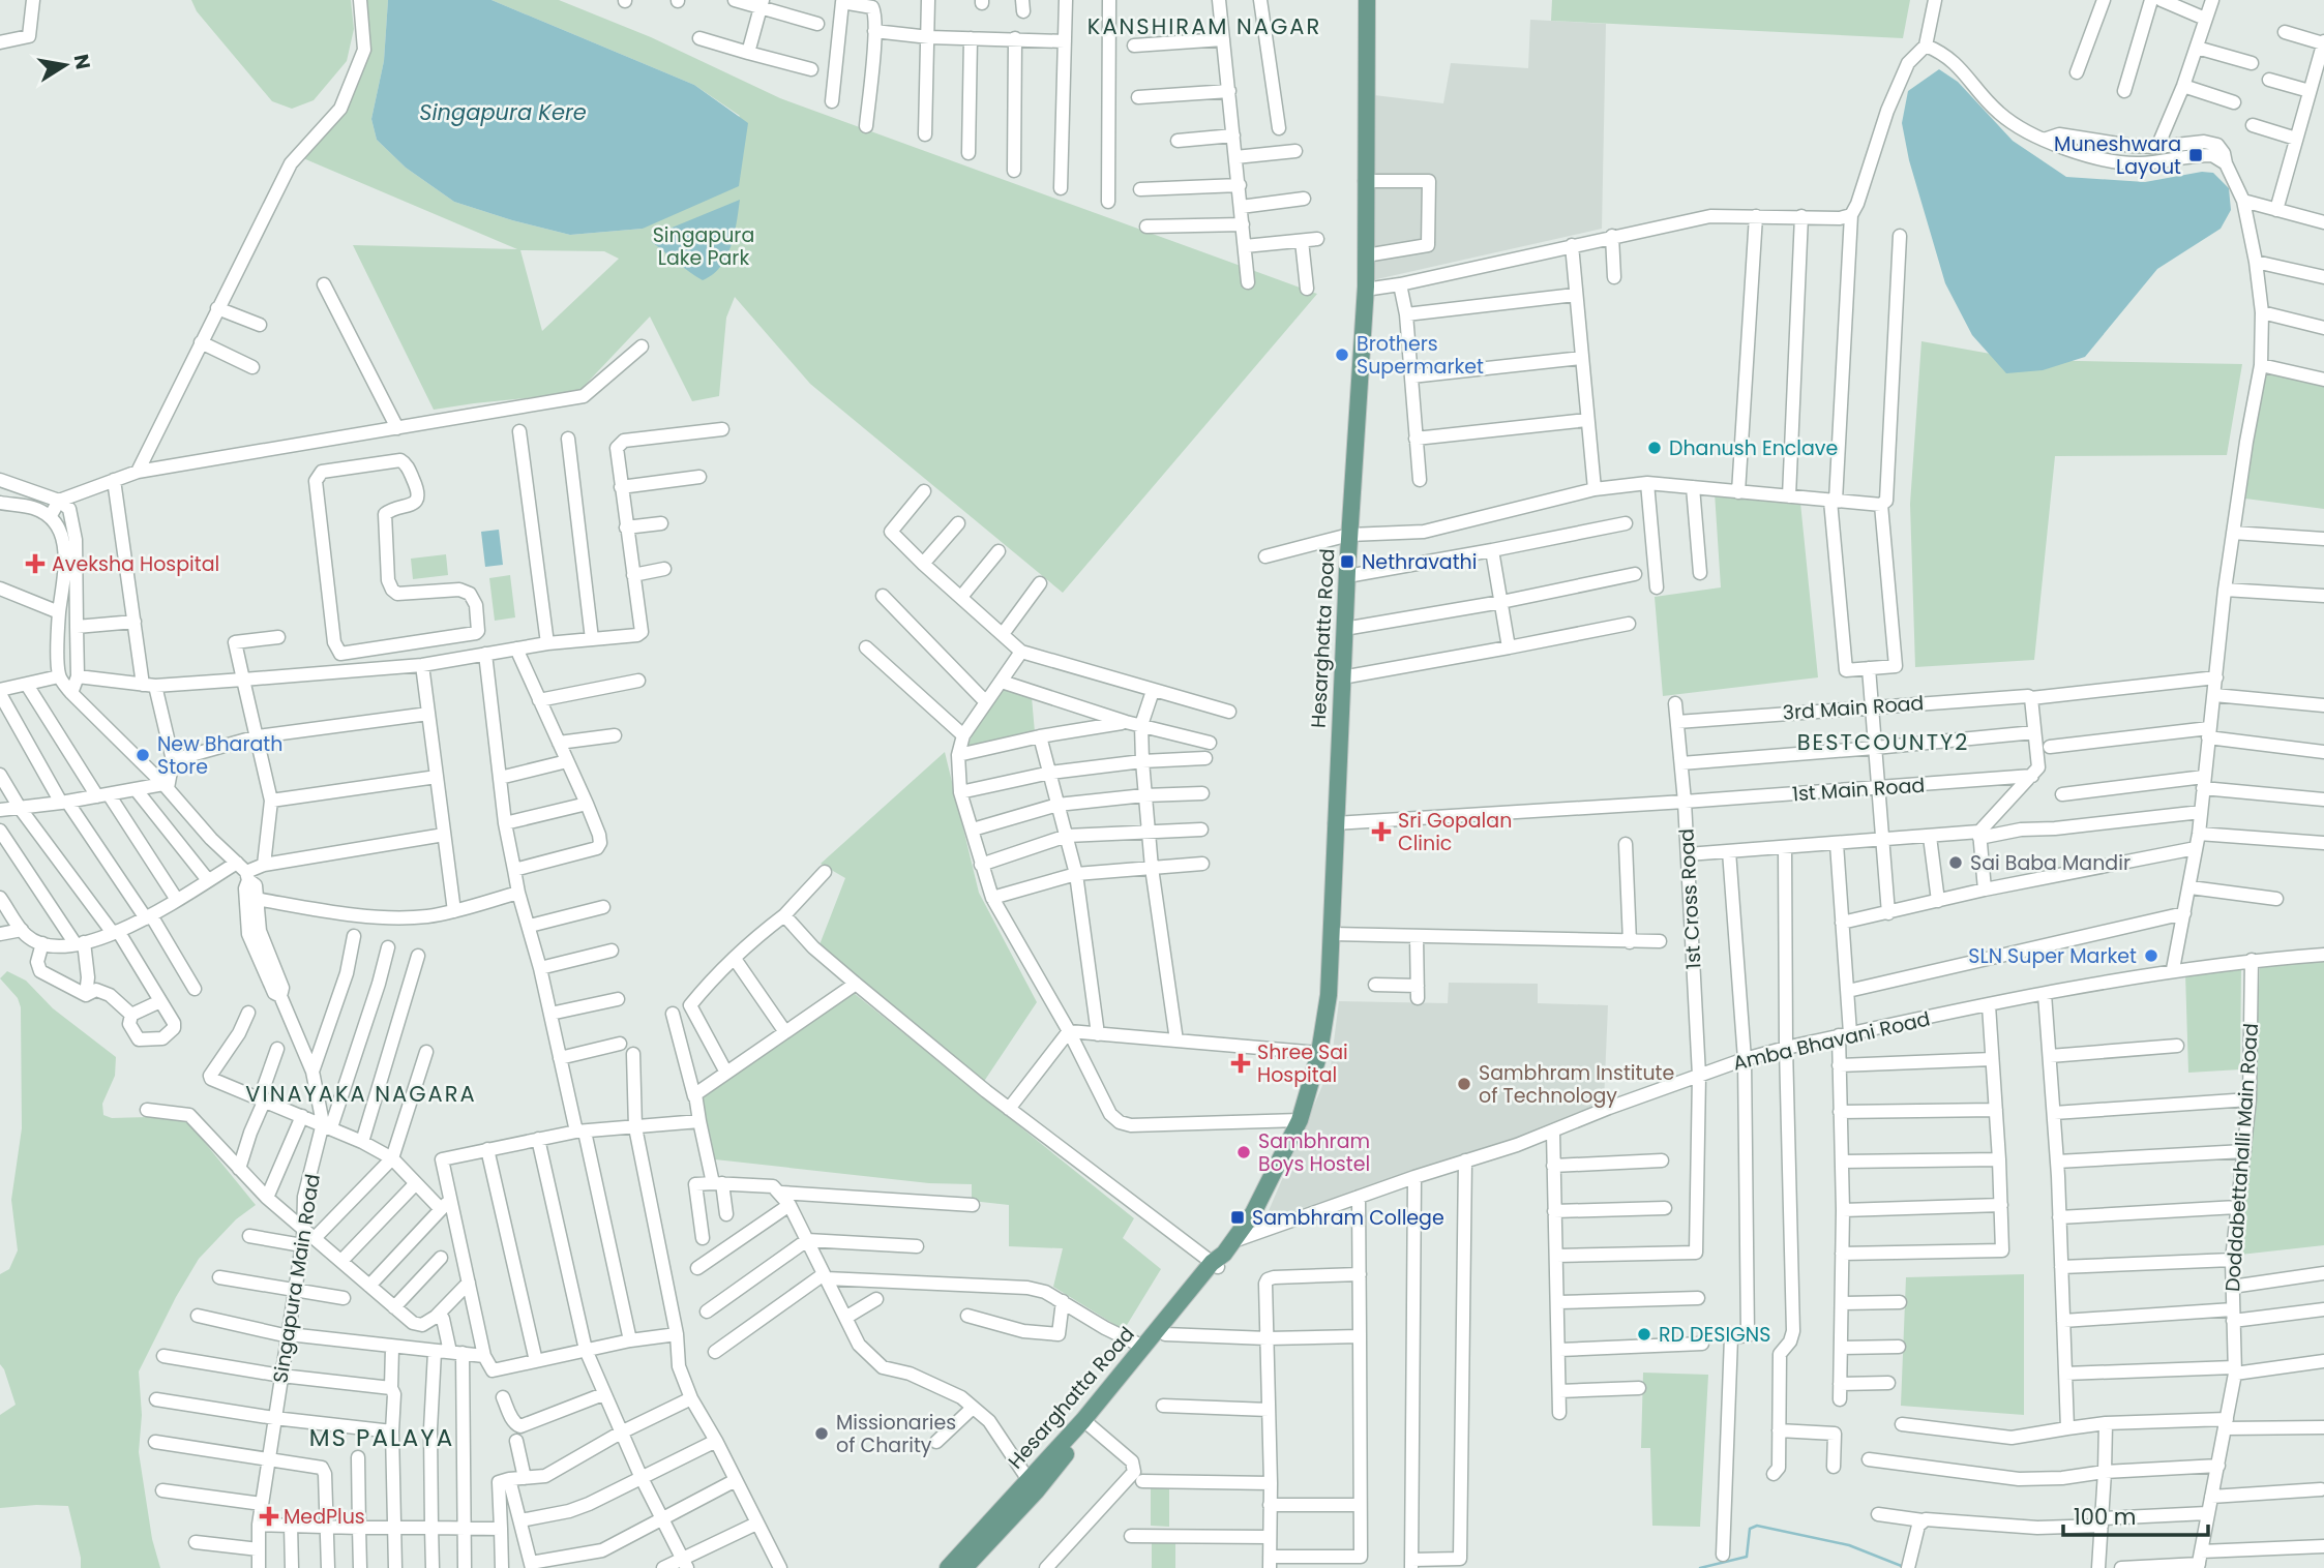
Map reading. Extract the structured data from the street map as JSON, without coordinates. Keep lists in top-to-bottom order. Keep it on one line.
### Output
{"streets":{"main road":["Hesarghatta Road"],"street":["3rd Main Road","1st Main Road","1st Cross Road","Amba Bhavani Road","Doddabettahalli Main Road","Singapura Main Road"]},"crossings":[["Hesarghatta Road","1st Main Road"],["Hesarghatta Road","Amba Bhavani Road"],["3rd Main Road","1st Cross Road"],["1st Main Road","1st Cross Road"],["1st Cross Road","Amba Bhavani Road"],["Amba Bhavani Road","Doddabettahalli Main Road"]],"districts":["KANSHIRAM NAGAR","BESTCOUNTY2","VINAYAKA NAGARA","MS PALAYA"],"water":["Singapura Kere"],"parks":["Singapura Lake Park"],"places":{"transit":["Muneshwara Layout","Nethravathi","Sambhram College"],"other":["Brothers Supermarket","Dhanush Enclave","New Bharath Store","Sai Baba Mandir","SLN Super Market","Sambhram Institute of Technology","Sambhram Boys Hostel","RD DESIGNS","Missionaries of Charity"],"health":["Aveksha Hospital","Sri Gopalan Clinic","Shree Sai Hospital","MedPlus"]},"scale_bar":"100 m","north":"right"}
